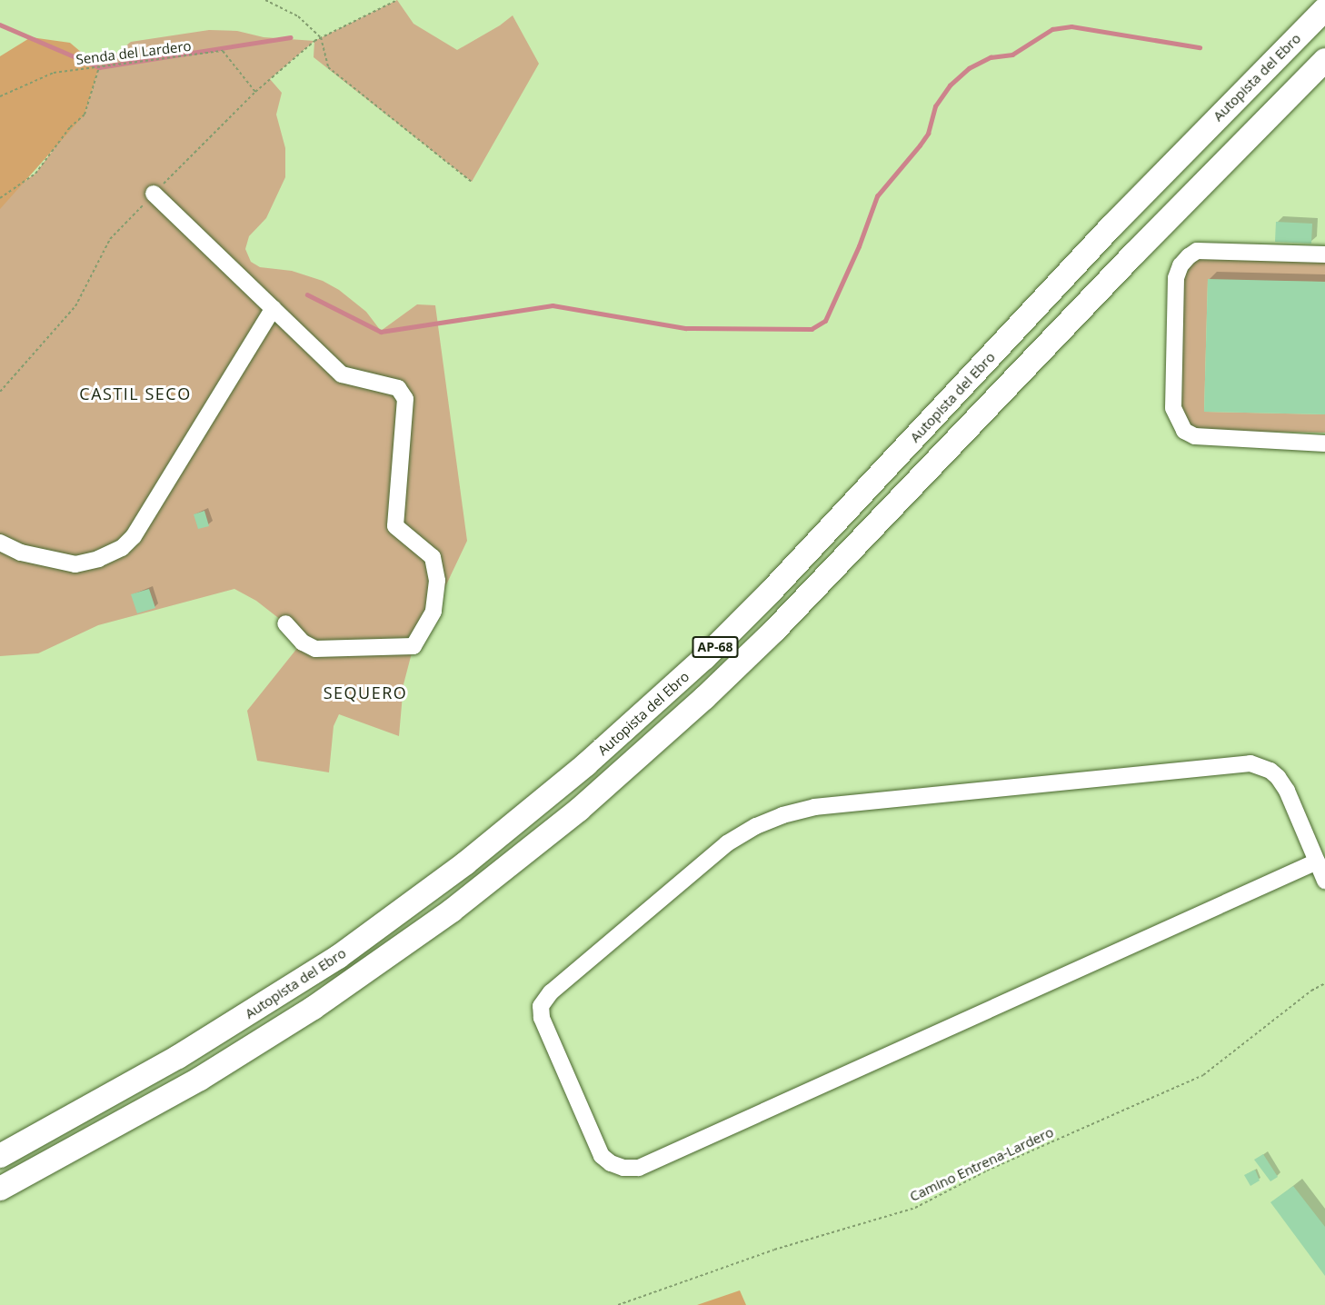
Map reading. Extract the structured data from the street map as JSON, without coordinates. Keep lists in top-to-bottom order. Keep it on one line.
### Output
{"streets":{"highway":["Autopista del Ebro","AP-68"],"path":["Senda del Lardero","Camino Entrena-Lardero"]},"districts":["CASTIL SECO","SEQUERO"]}
